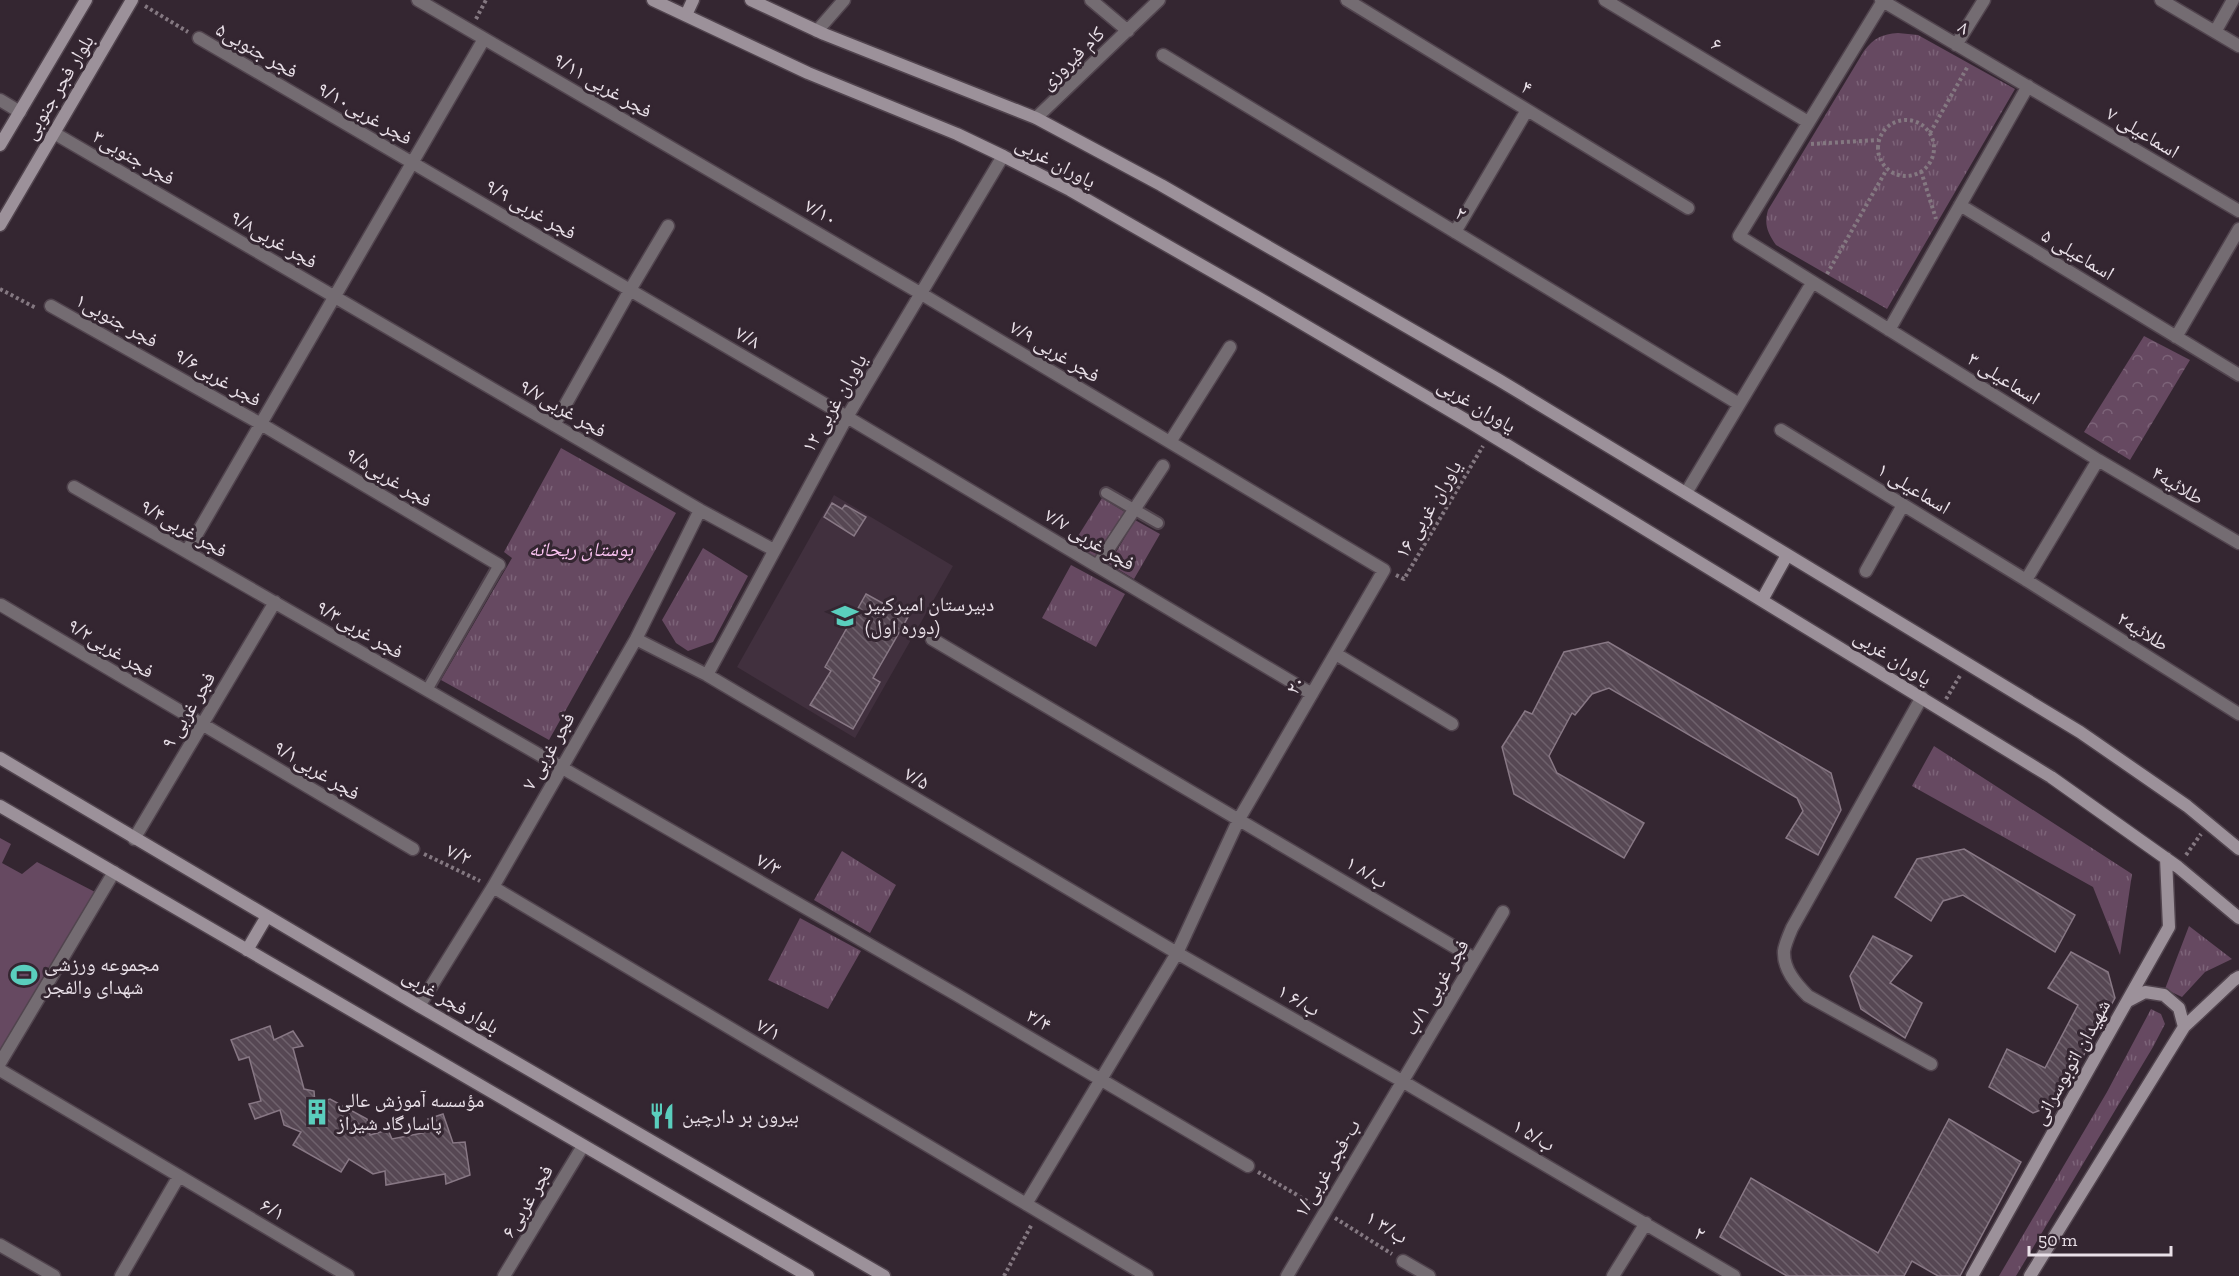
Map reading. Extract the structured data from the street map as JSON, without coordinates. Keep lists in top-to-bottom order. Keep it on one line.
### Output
{"streets":{"main road":["بلوار فجر جنوبی","یاوران غربی","بلوار فجر غربی","شهیدان اتوبوسرانی"],"street":["۸","۶","فجر جنوبی۵","کام فیروزی","۹/۱۱ فجر غربی","۴","فجر غربی۹/۱۰","اسماعیلی ۷","فجر جنوبی۳","۹/۹ فجر غربی","۷/۱۰","۲","فجر غربی۹/۸","اسماعیلی ۵","فجر جنوبی۱","۷/۸","۷/۹ فجر غربی","فجر غربی۹/۶","اسماعیلی ۳","۱۲ یاوران غربی","فجر غربی۹/۷","فجر غربی۹/۵","طلائیه۴","اسماعیلی ۱","فجر غربی۹/۴","۷/۷ فجر غربی","فجر غربی۹/۳","طلائیه۲","فجر غربی۹/۲","۲۰","۹ فجر غربی","۷ فجر غربی","فجر غربی۹/۱","۷/۵","۷/۳","۱ ب/۸","فجر غربی ۱/ب","۱ ب/۶","۳/۴","۷/۱","۱ ب/۵","۱/ب-فجر غربی","فجر غربی۶","۶/۱","۱ ب/۳"],"path":["۱۶ یاوران غربی","۷/۲"]},"crossings":[["۸","اسماعیلی ۷"],["فجر جنوبی۵","بلوار فجر جنوبی"],["فجر جنوبی۵","فجر غربی۹/۱۰"],["کام فیروزی","یاوران غربی"],["۹/۱۱ فجر غربی","۷/۱۰"],["بلوار فجر جنوبی","فجر جنوبی۳"],["فجر غربی۹/۱۰","۹/۹ فجر غربی"],["فجر جنوبی۳","فجر غربی۹/۸"],["یاوران غربی","۱۲ یاوران غربی"],["یاوران غربی","۱۶ یاوران غربی"],["یاوران غربی","شهیدان اتوبوسرانی"],["۹/۹ فجر غربی","۷/۸"],["۷/۱۰","۷/۹ فجر غربی"],["۷/۱۰","۱۲ یاوران غربی"],["۲","۱ ب/۵"],["فجر غربی۹/۸","فجر غربی۹/۷"],["فجر جنوبی۱","فجر غربی۹/۶"],["۷/۸","۱۲ یاوران غربی"],["۷/۸","۷/۷ فجر غربی"],["۷/۹ فجر غربی","۱۲ یاوران غربی"],["۷/۹ فجر غربی","۱۶ یاوران غربی"],["۷/۹ فجر غربی","۲۰"],["فجر غربی۹/۶","فجر غربی۹/۵"],["اسماعیلی ۳","طلائیه۴"],["۱۲ یاوران غربی","فجر غربی۹/۷"],["۱۲ یاوران غربی","۷/۷ فجر غربی"],["۱۲ یاوران غربی","۷/۵"],["فجر غربی۹/۷","۷ فجر غربی"],["اسماعیلی ۱","طلائیه۲"],["۱۶ یاوران غربی","۲۰"],["فجر غربی۹/۴","فجر غربی۹/۳"],["فجر غربی۹/۴","۹ فجر غربی"],["۷/۷ فجر غربی","۲۰"],["فجر غربی۹/۳","۹ فجر غربی"],["فجر غربی۹/۳","۷ فجر غربی"],["فجر غربی۹/۳","۷/۳"],["فجر غربی۹/۲","۹ فجر غربی"],["فجر غربی۹/۲","فجر غربی۹/۱"],["۲۰","۷/۵"],["۲۰","۱ ب/۸"],["۲۰","۱ ب/۶"],["۲۰","۳/۴"],["۲۰","۷/۱"],["۹ فجر غربی","فجر غربی۹/۱"],["۹ فجر غربی","بلوار فجر غربی"],["۷ فجر غربی","۷/۵"],["۷ فجر غربی","۷/۲"],["۷ فجر غربی","۷/۳"],["۷ فجر غربی","بلوار فجر غربی"],["۷ فجر غربی","۷/۱"],["فجر غربی۹/۱","۷/۲"],["۷/۵","۱ ب/۶"],["۷/۲","۷/۱"],["۷/۳","۳/۴"],["۱ ب/۸","فجر غربی ۱/ب"],["فجر غربی ۱/ب","۱ ب/۶"],["فجر غربی ۱/ب","۱ ب/۵"],["فجر غربی ۱/ب","۱/ب-فجر غربی"],["۱ ب/۶","۱ ب/۵"],["۱ ب/۶","۱/ب-فجر غربی"],["۳/۴","۱ ب/۳"],["۱ ب/۵","۱/ب-فجر غربی"],["۱/ب-فجر غربی","۱ ب/۳"]],"parks":["بوستان ریحانه"],"places":{"school or university":["دبیرستان امیرکبیر (دوره اول)"],"sports":["مجموعه ورزشی شهدای والفجر"],"building":["مؤسسه آموزش عالی پاسارگاد شیراز"],"restaurant":["بیرون بر دارچین"]},"scale_bar":"50 m"}
